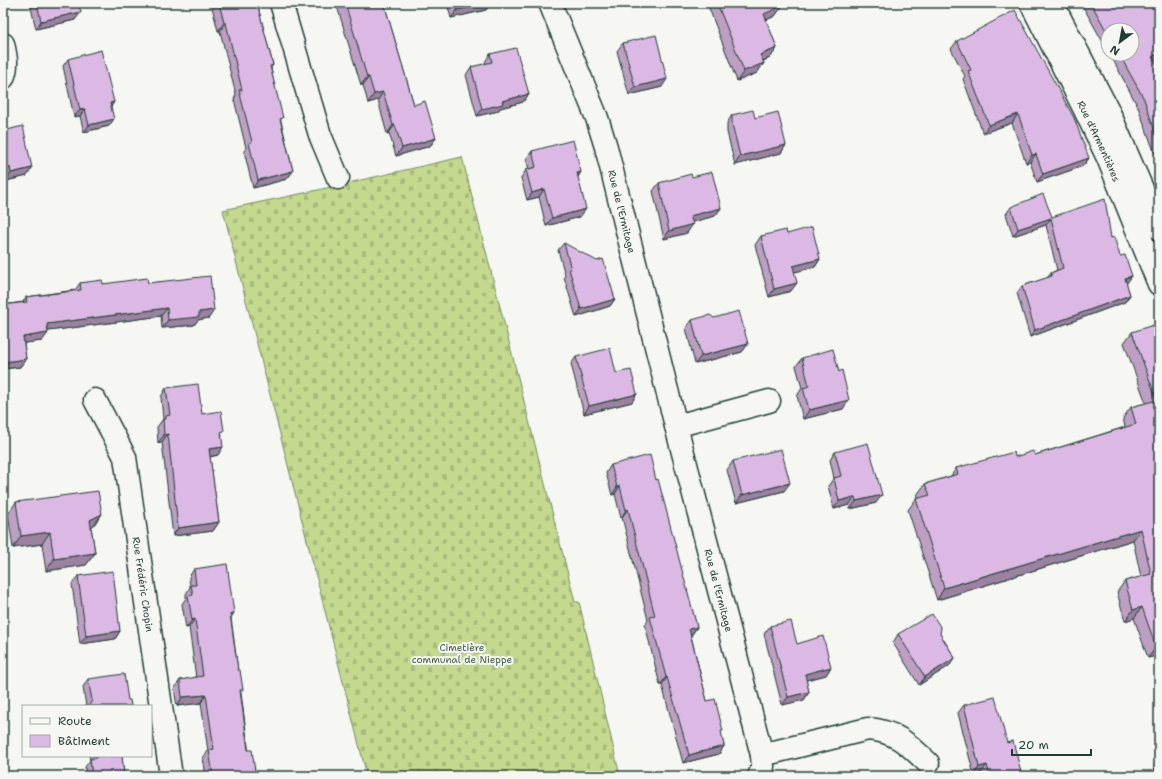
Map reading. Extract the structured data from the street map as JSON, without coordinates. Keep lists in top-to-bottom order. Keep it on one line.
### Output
{"streets":{"street":["Rue d'Armentières","Rue de l'Ermitage","Rue Frédéric Chopin"]},"parks":["Cimetière communal de Nieppe"],"legend":["Route","Bâtiment"],"scale_bar":"20 m","north":"bottom left"}
